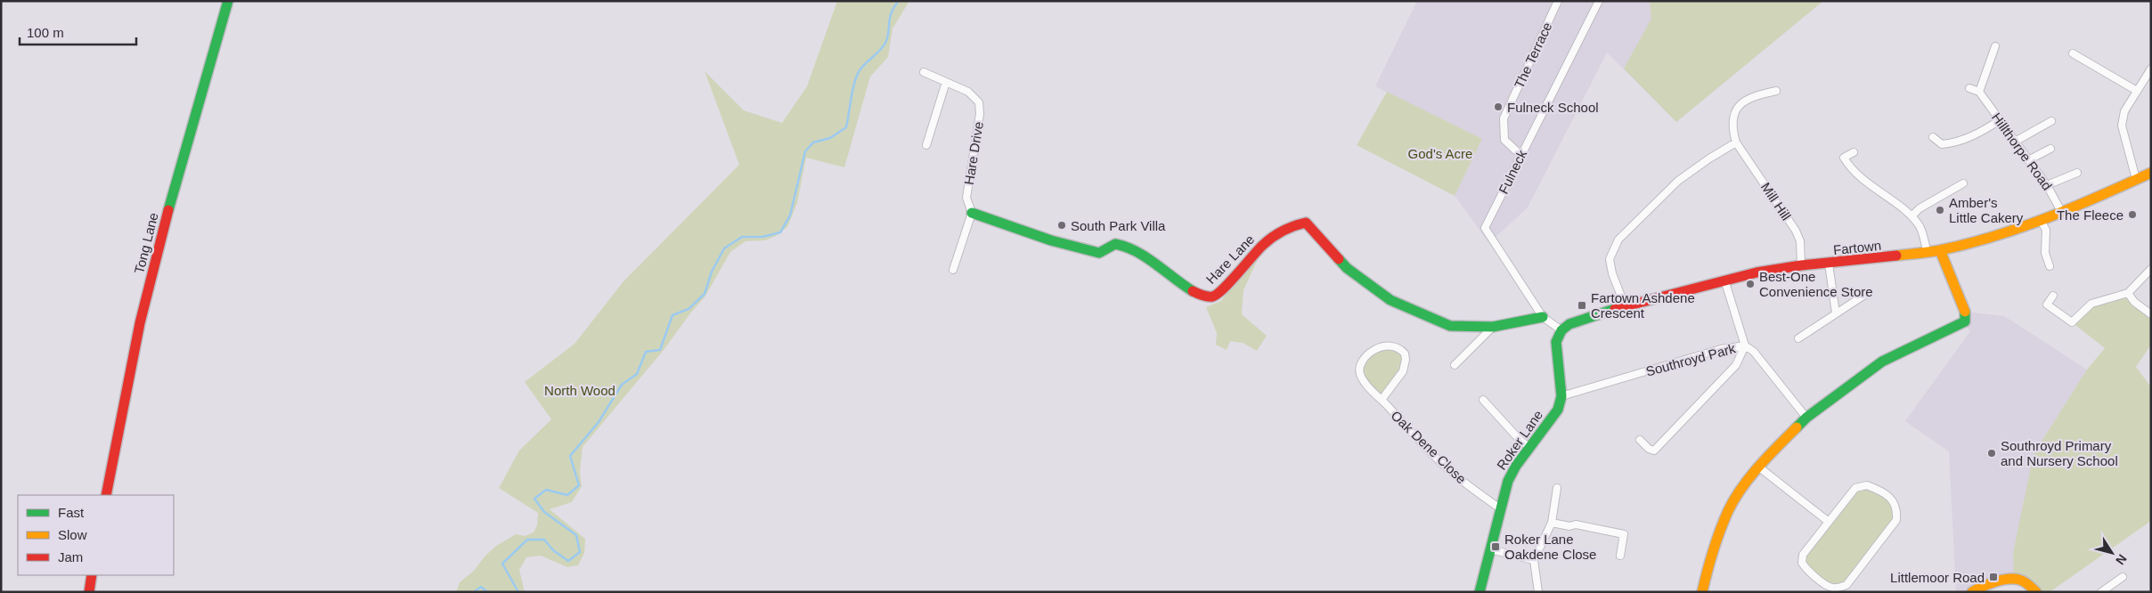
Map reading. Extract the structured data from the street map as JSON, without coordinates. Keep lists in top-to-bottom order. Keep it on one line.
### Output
{"streets":{"street":["The Terrace","Hillthorpe Road","Hare Drive","Fulneck","Mill Hill","Tong Lane","Fartown","Hare Lane","Southroyd Park","Roker Lane","Oak Dene Close"]},"crossings":[["The Terrace","Fulneck"],["Hillthorpe Road","Fartown"],["Hare Drive","Hare Lane"],["Fulneck","Fartown"],["Fulneck","Hare Lane"],["Fulneck","Roker Lane"],["Mill Hill","Fartown"],["Fartown","Roker Lane"],["Southroyd Park","Roker Lane"],["Roker Lane","Oak Dene Close"]],"parks":["God's Acre","North Wood"],"places":{"other":["Fulneck School","Amber's Little Cakery","The Fleece","South Park Villa","Best-One Convenience Store","Southroyd Primary and Nursery School"],"transit":["Fartown Ashdene Crescent","Roker Lane Oakdene Close","Littlemoor Road"]},"legend":["Fast","Slow","Jam"],"scale_bar":"100 m","north":"bottom right"}
